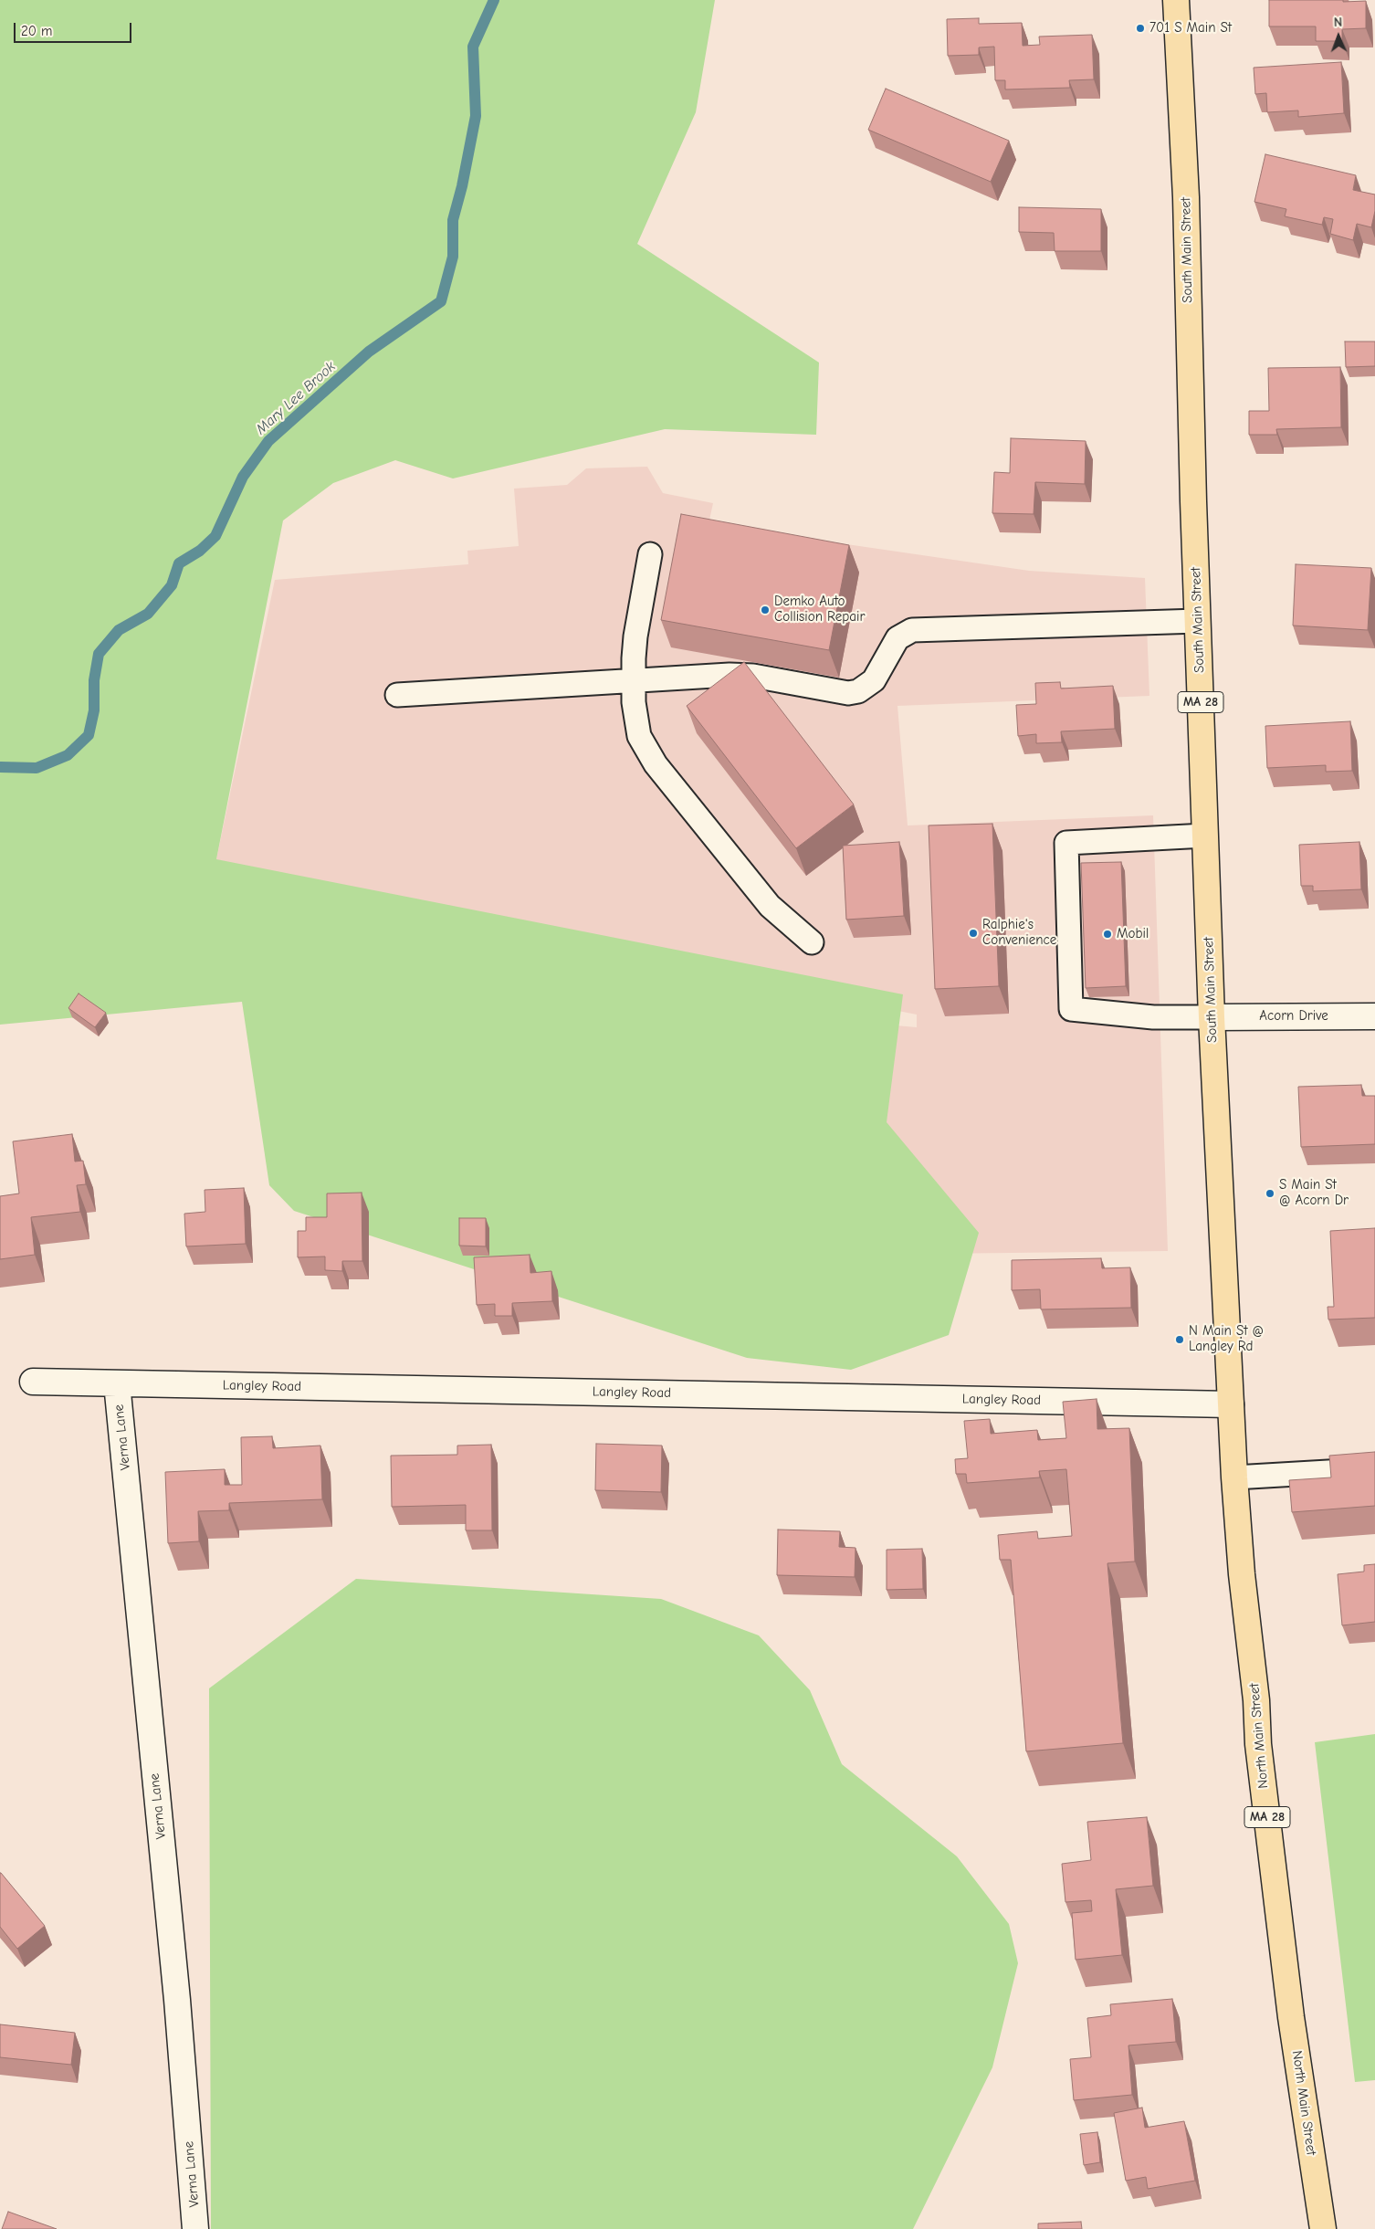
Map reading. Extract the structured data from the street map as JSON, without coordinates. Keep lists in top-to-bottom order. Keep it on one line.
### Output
{"streets":{"main road":["South Main Street","MA 28","North Main Street"],"street":["Acorn Drive","Langley Road","Verna Lane"]},"crossings":[["South Main Street","Acorn Drive"],["South Main Street","Langley Road"],["South Main Street","North Main Street"],["Langley Road","Verna Lane"],["Langley Road","North Main Street"]],"water":["Mary Lee Brook"],"places":["701 S Main St","Demko Auto Collision Repair","Ralphie's Convenience","Mobil","S Main St @ Acorn Dr","N Main St @ Langley Rd"],"scale_bar":"20 m","north":"top"}
